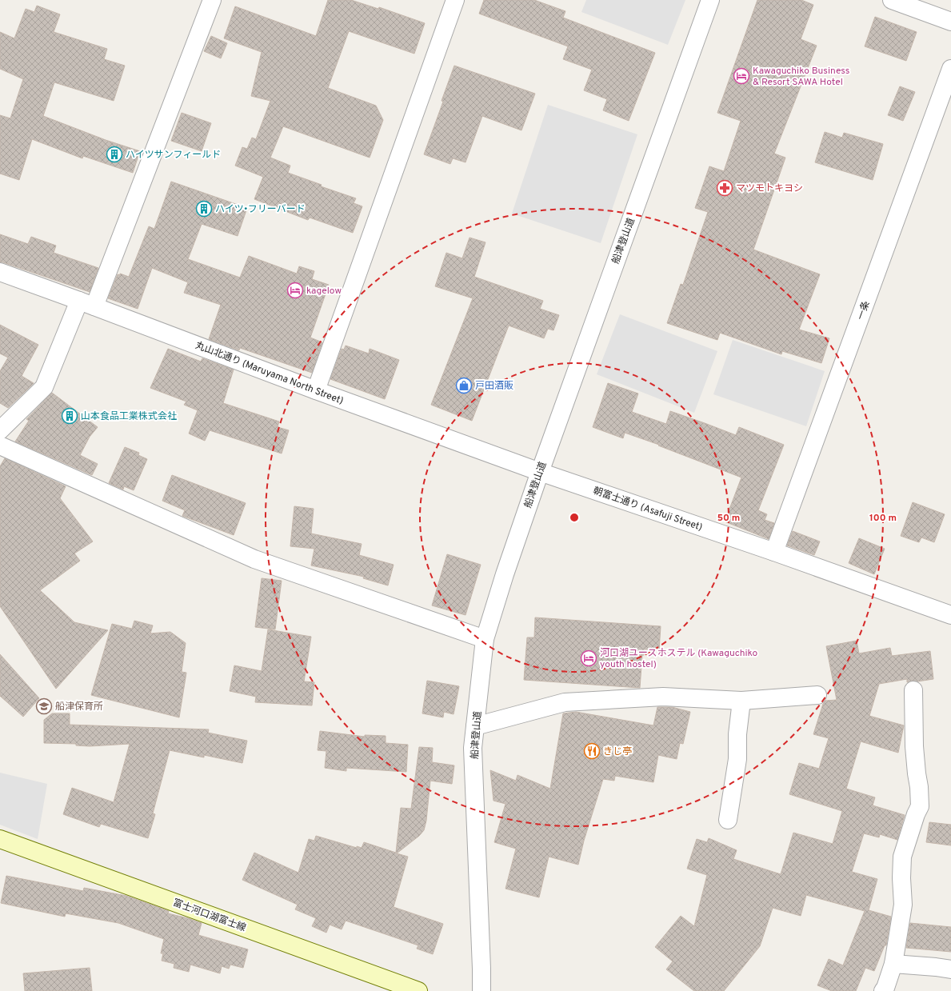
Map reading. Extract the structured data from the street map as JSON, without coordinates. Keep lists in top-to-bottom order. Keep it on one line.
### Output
{"streets":{"main road":["富士河口湖富士線"],"street":["船津登山道","一条","丸山北通り (Maruyama North Street)","朝富士通り (Asafuji Street)"]},"crossings":[["船津登山道","丸山北通り (Maruyama North Street)"],["船津登山道","朝富士通り (Asafuji Street)"],["一条","朝富士通り (Asafuji Street)"],["丸山北通り (Maruyama North Street)","朝富士通り (Asafuji Street)"]],"places":{"hotel":["Kawaguchiko Business & Resort SAWA Hotel","kagelow","河口湖ユースホステル (Kawaguchiko youth hostel)"],"building":["ハイツサンフィールド","ハイツ•フリーバード","山本食品工業株式会社"],"pharmacy":["マツモトキヨシ"],"shop":["戸田酒販"],"school or university":["船津保育所"],"restaurant":["きじ亭"]},"rings":["50 m","100 m"]}
